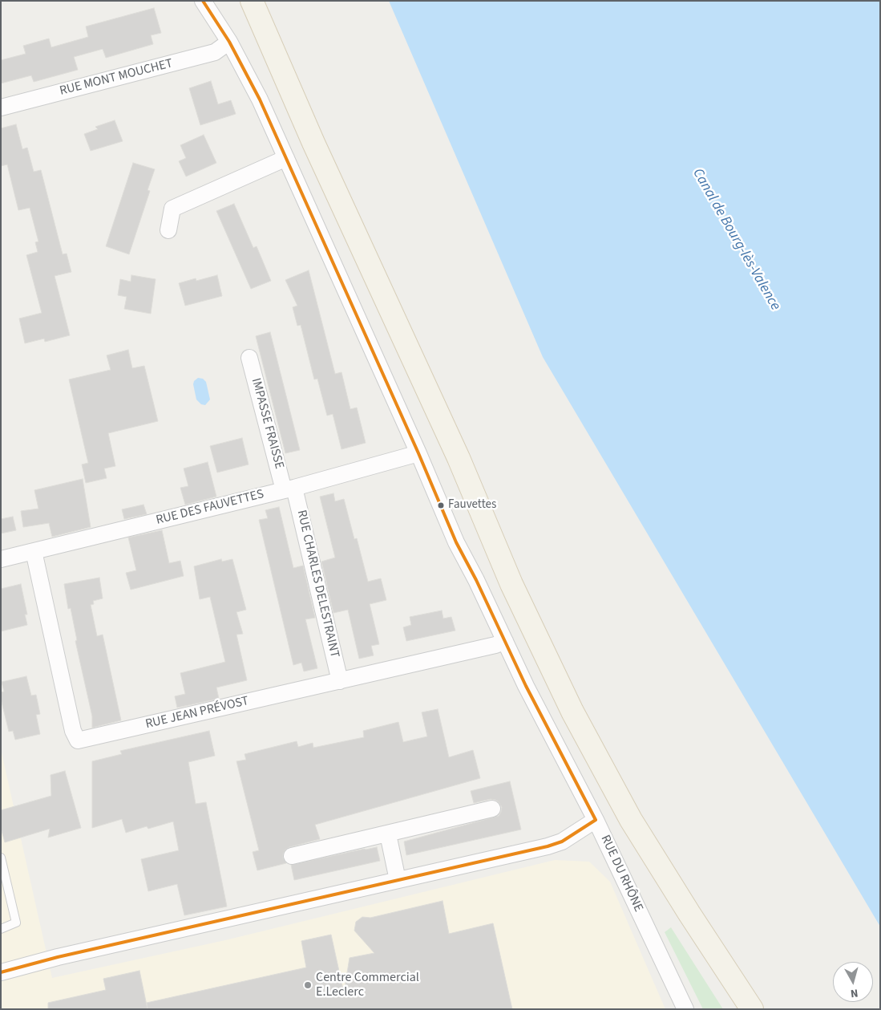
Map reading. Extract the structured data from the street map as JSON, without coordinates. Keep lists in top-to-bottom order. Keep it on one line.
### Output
{"streets":{"street":["RUE MONT MOUCHET","IMPASSE FRAISSE","RUE DES FAUVETTES","RUE CHARLES DELESTRAINT","RUE JEAN PRÉVOST","RUE DU RHÔNE"]},"crossings":[["RUE MONT MOUCHET","RUE DU RHÔNE"],["IMPASSE FRAISSE","RUE DES FAUVETTES"],["IMPASSE FRAISSE","RUE CHARLES DELESTRAINT"],["RUE DES FAUVETTES","RUE CHARLES DELESTRAINT"],["RUE DES FAUVETTES","RUE JEAN PRÉVOST"],["RUE DES FAUVETTES","RUE DU RHÔNE"],["RUE CHARLES DELESTRAINT","RUE JEAN PRÉVOST"],["RUE JEAN PRÉVOST","RUE DU RHÔNE"]],"water":["Canal de Bourg-lès-Valence"],"places":["Fauvettes","Centre Commercial E.Leclerc"],"north":"bottom"}
